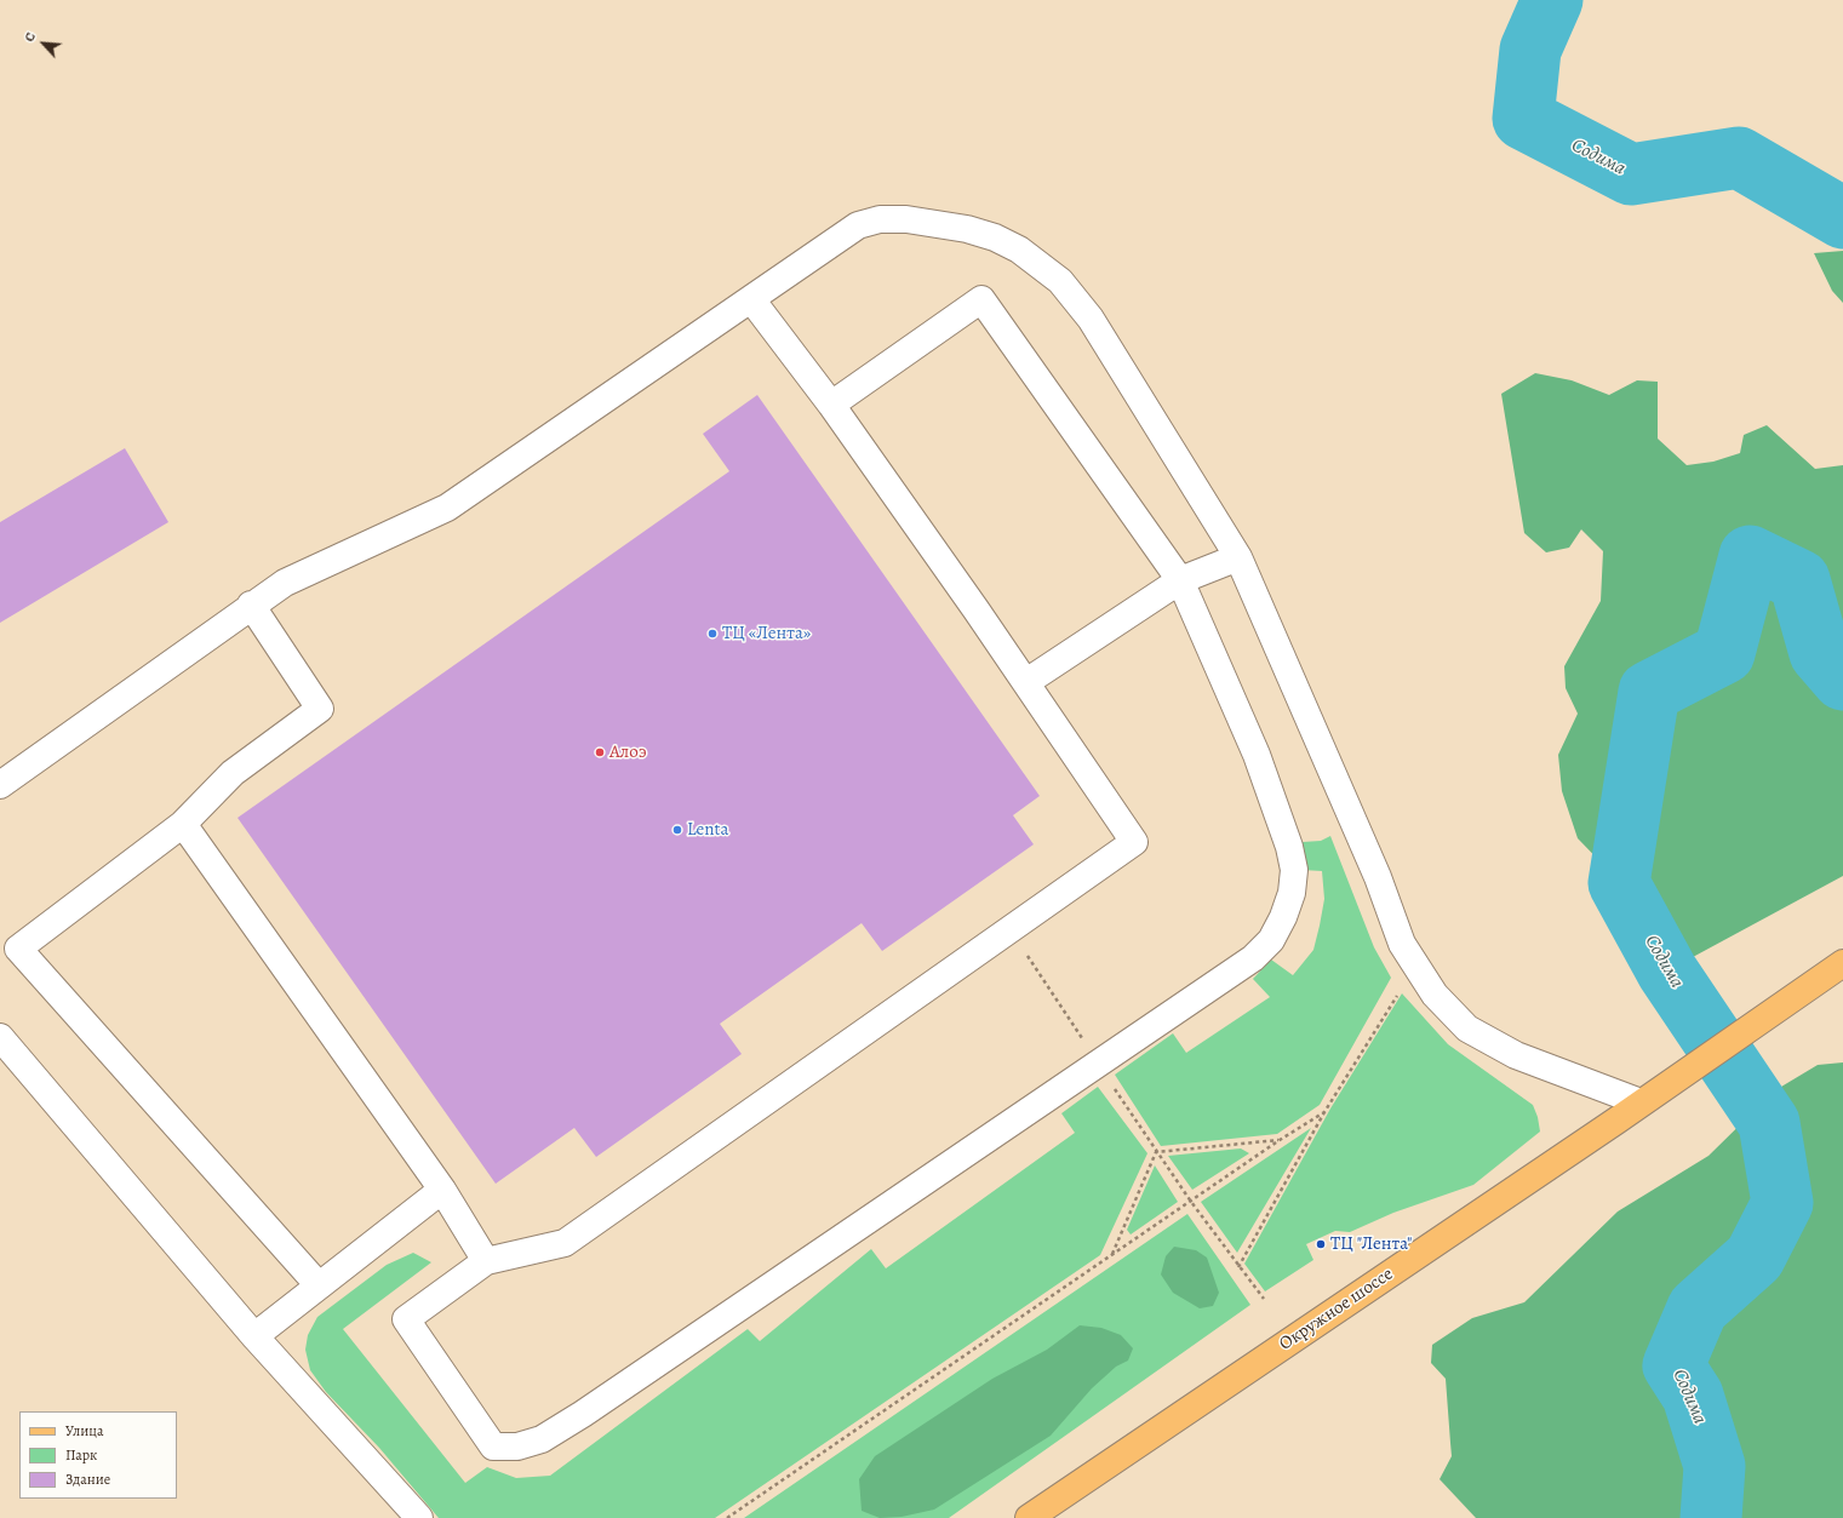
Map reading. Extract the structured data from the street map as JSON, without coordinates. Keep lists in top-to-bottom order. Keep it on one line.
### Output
{"streets":{"main road":["Окружное шоссе"]},"water":["Содима"],"places":["ТЦ «Лента»","Алоэ","Lenta","ТЦ \"Лента\""],"legend":["Улица","Парк","Здание"],"north":"top left"}
